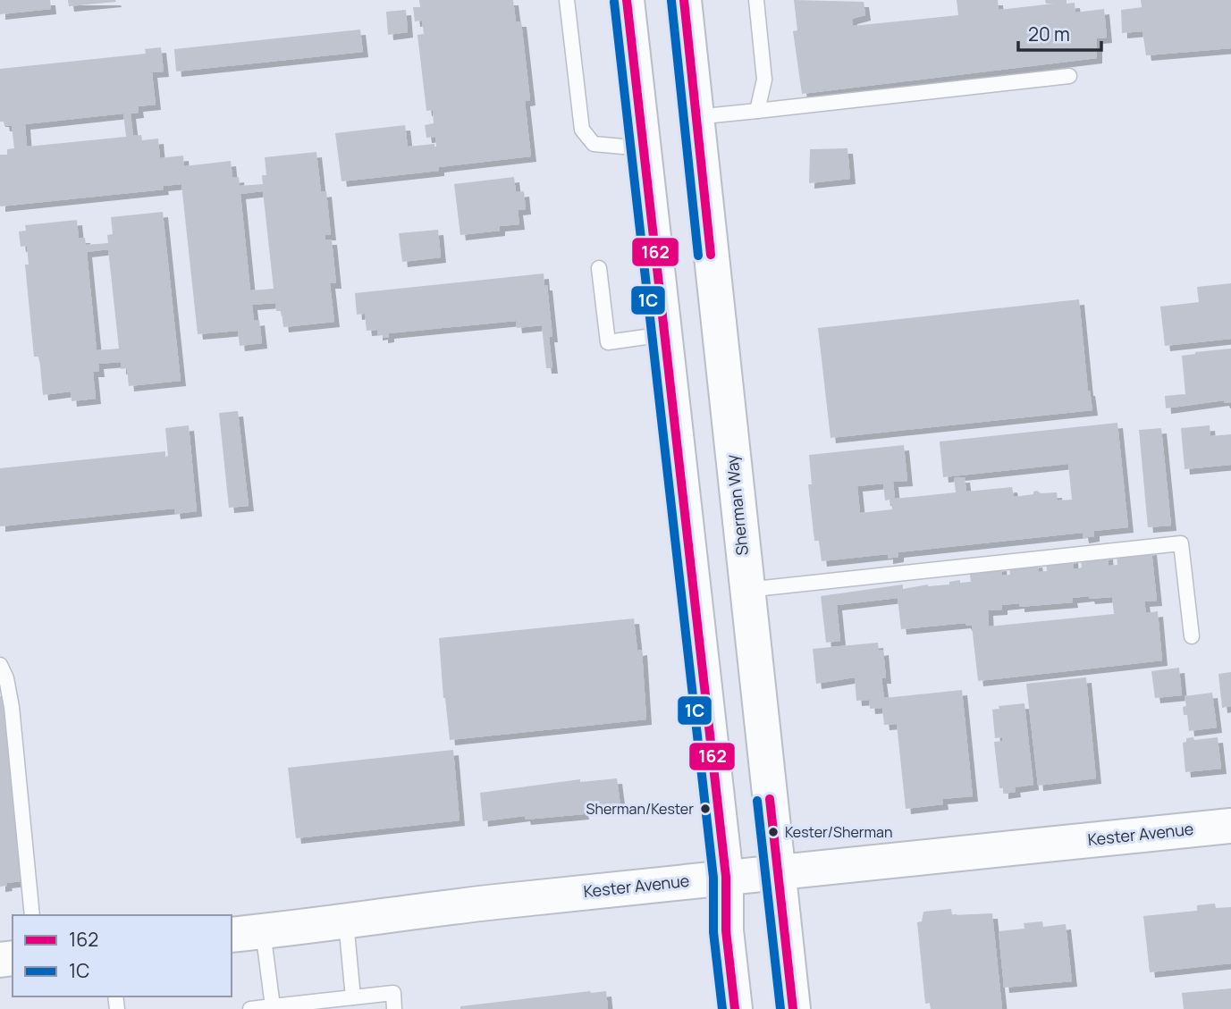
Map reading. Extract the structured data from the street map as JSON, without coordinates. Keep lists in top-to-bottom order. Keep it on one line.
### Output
{"streets":{"main road":["Sherman Way","Kester Avenue"]},"crossings":[["Sherman Way","Kester Avenue"]],"places":["Sherman/Kester","Kester/Sherman"],"lines":["transit line 162","transit line 1C"],"legend":["162","1C"],"scale_bar":"20 m"}
